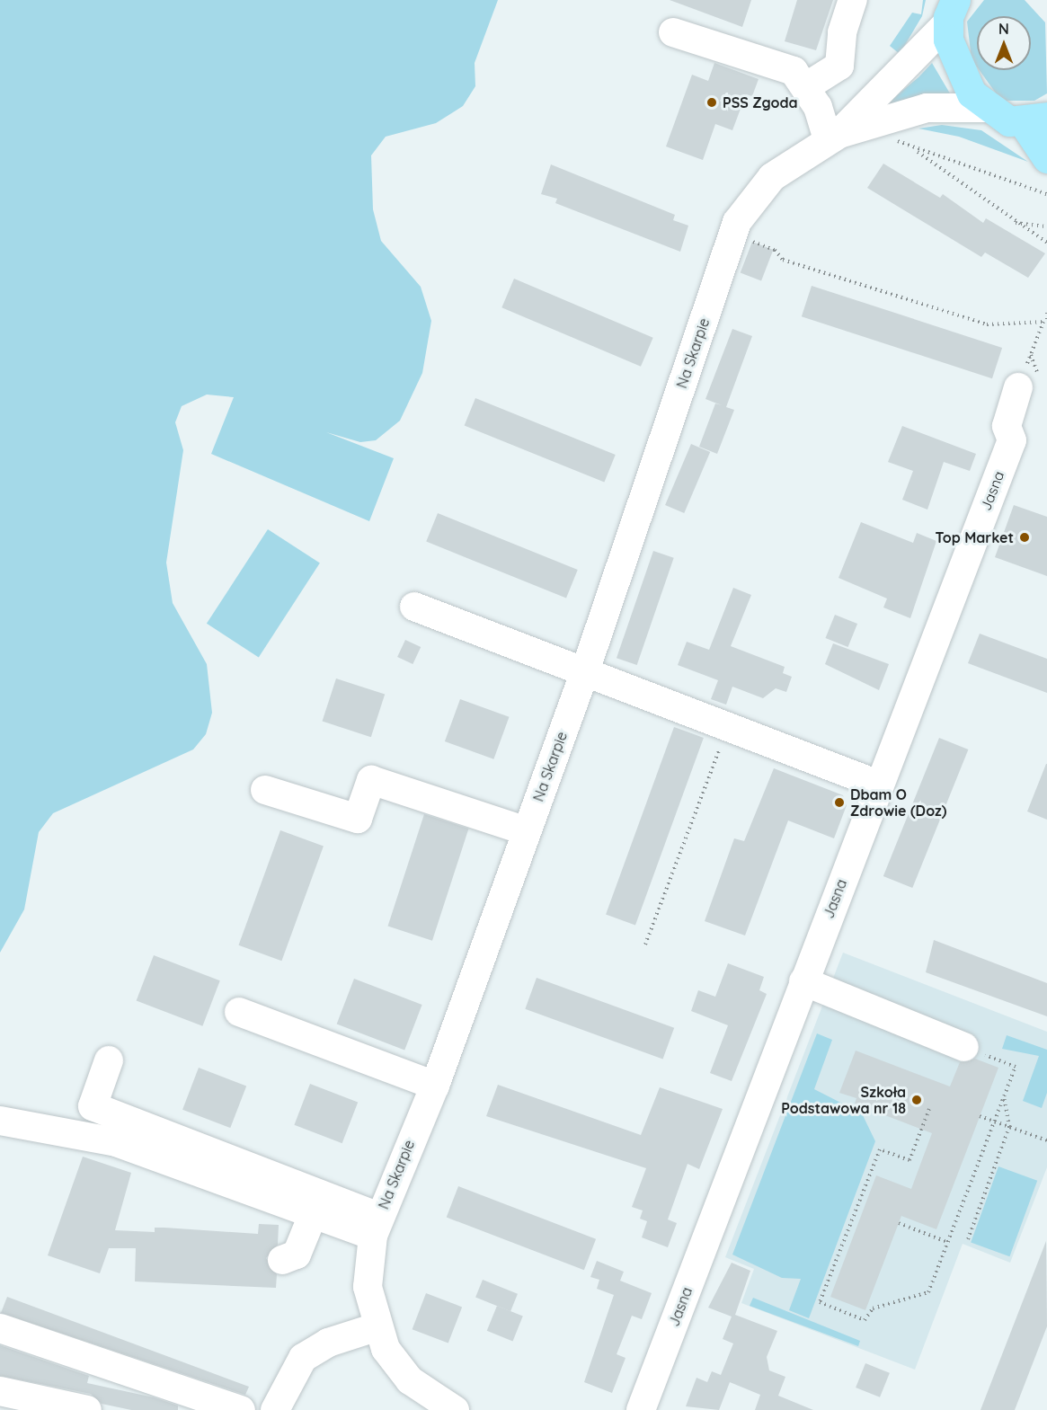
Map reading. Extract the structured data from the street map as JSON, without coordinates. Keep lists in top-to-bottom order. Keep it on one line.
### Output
{"streets":{"street":["Na Skarpie","Jasna"]},"places":["PSS Zgoda","Top Market","Dbam O Zdrowie (Doz)","Szkoła Podstawowa nr 18"],"north":"top"}
